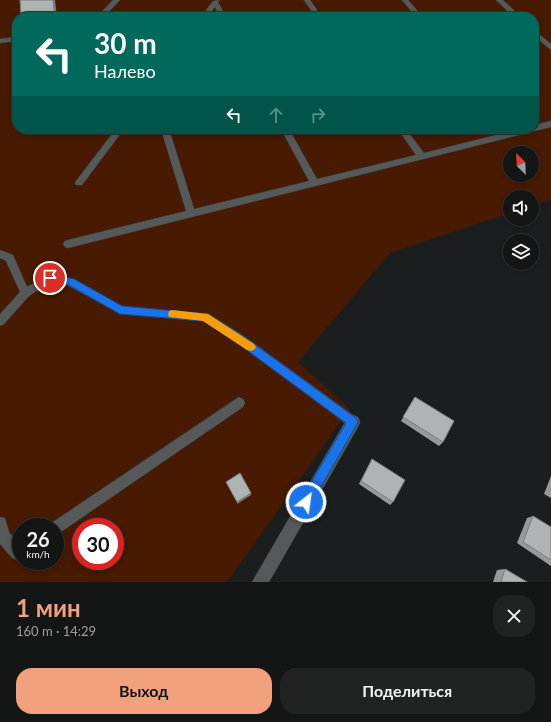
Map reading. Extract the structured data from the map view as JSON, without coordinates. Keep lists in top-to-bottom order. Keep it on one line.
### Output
{"north":"top left","page":{"turn":["30 m","Налево"],"speed":"26 km/h","limit":"30","heading":["1 мин","160 m · 14:29"],"buttons":["Выход","Поделиться"]}}
